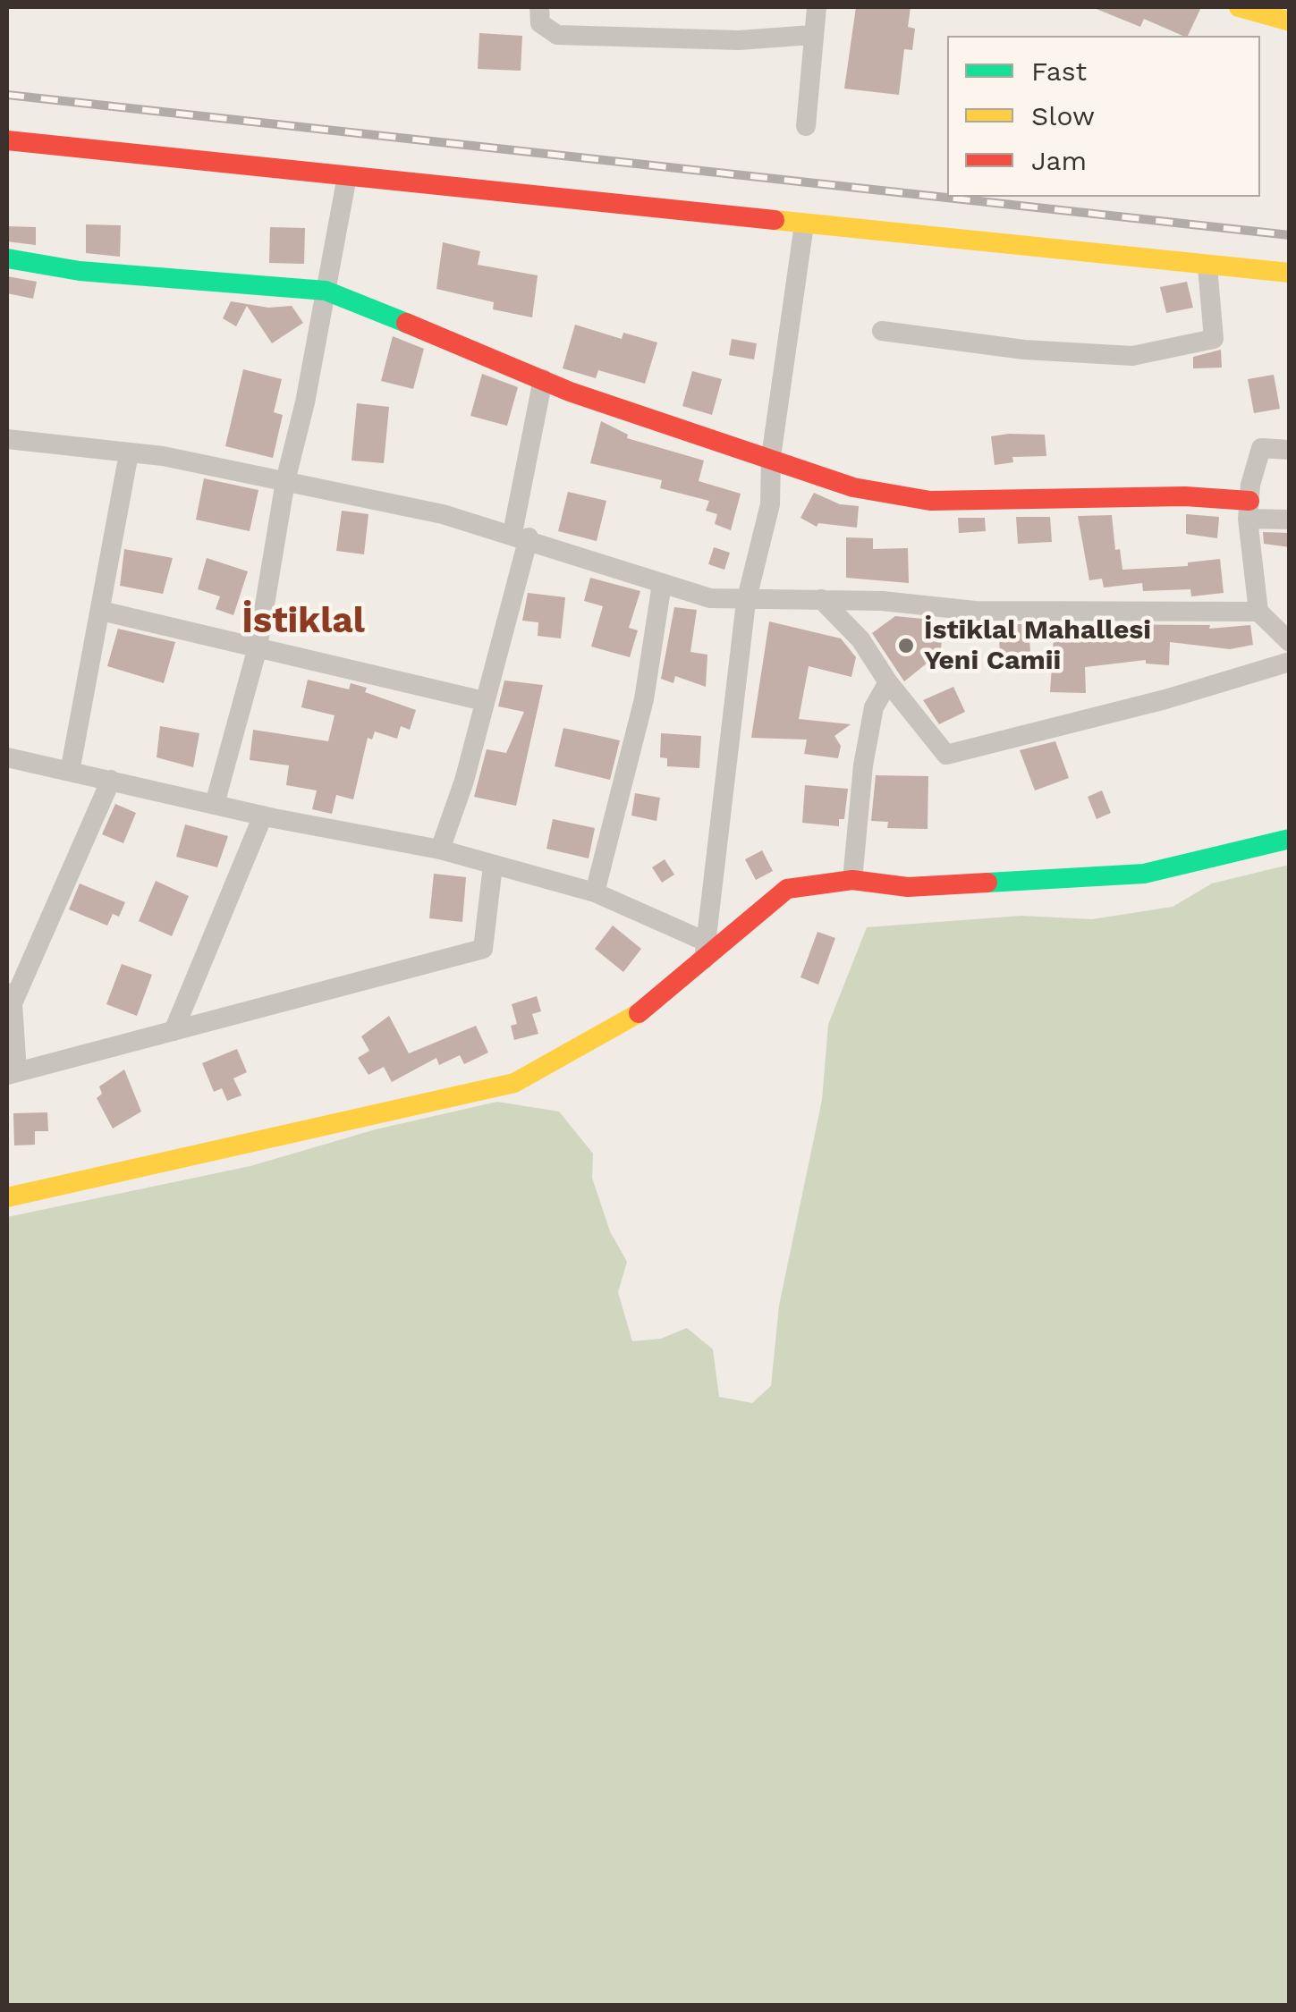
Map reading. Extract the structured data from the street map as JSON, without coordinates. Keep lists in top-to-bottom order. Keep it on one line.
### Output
{"districts":["İstiklal"],"places":["İstiklal Mahallesi Yeni Camii"],"legend":["Fast","Slow","Jam"]}
